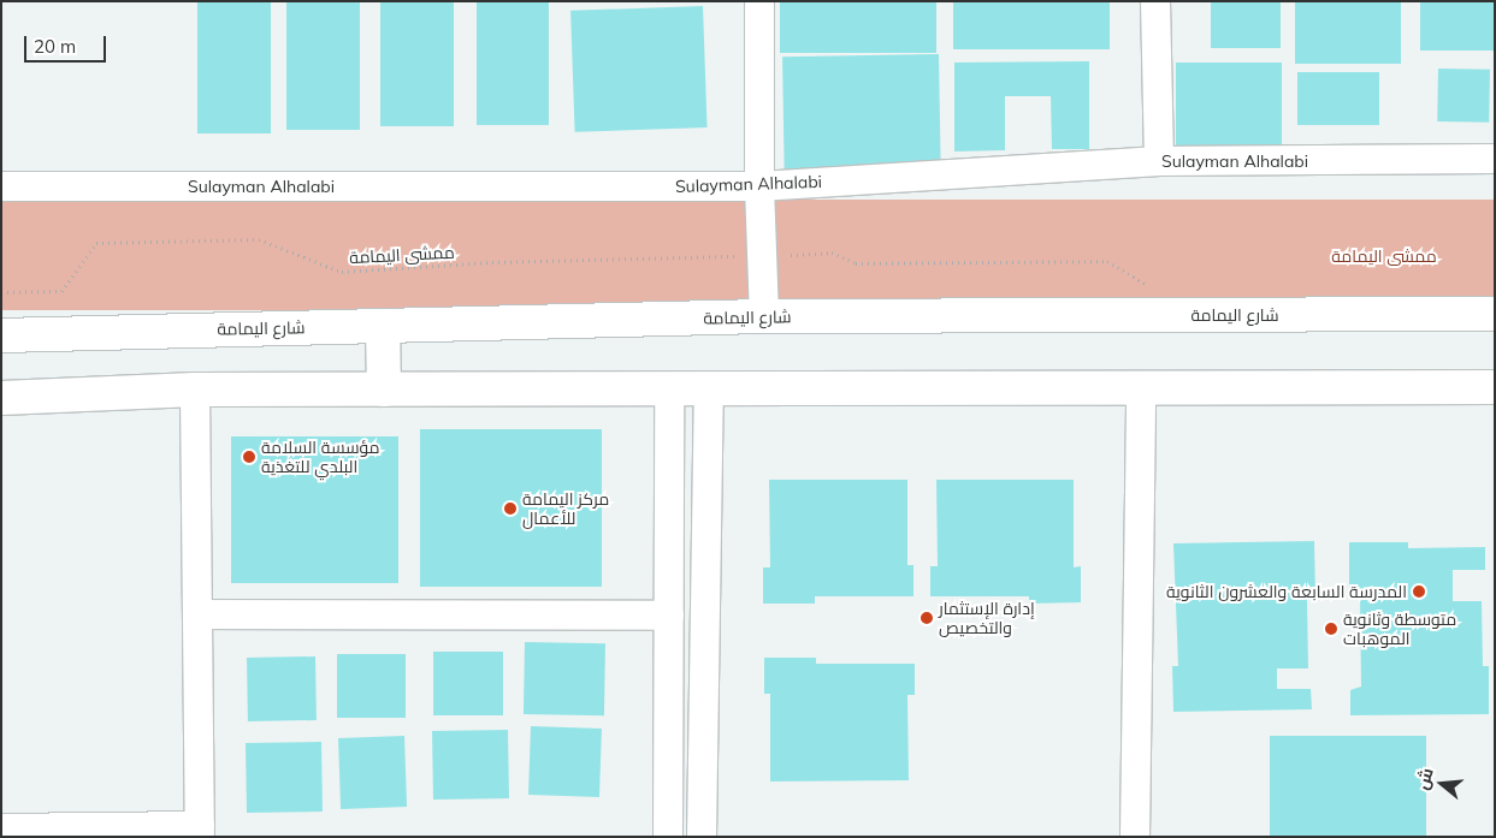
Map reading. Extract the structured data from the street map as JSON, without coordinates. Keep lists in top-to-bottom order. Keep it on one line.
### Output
{"streets":{"main road":["شارع اليمامة"],"street":["Sulayman Alhalabi"],"path":["ممشى اليمامة"]},"parks":["ممشى اليمامة"],"places":["مؤسسة السلامة البلدي للتغذية","مركز اليمامة للأعمال","المدرسة السابعة والعشرون الثانوية","إدارة الإستثمار والتخصيص","متوسطة وثانوية الموهبات"],"scale_bar":"20 m","north":"left"}
